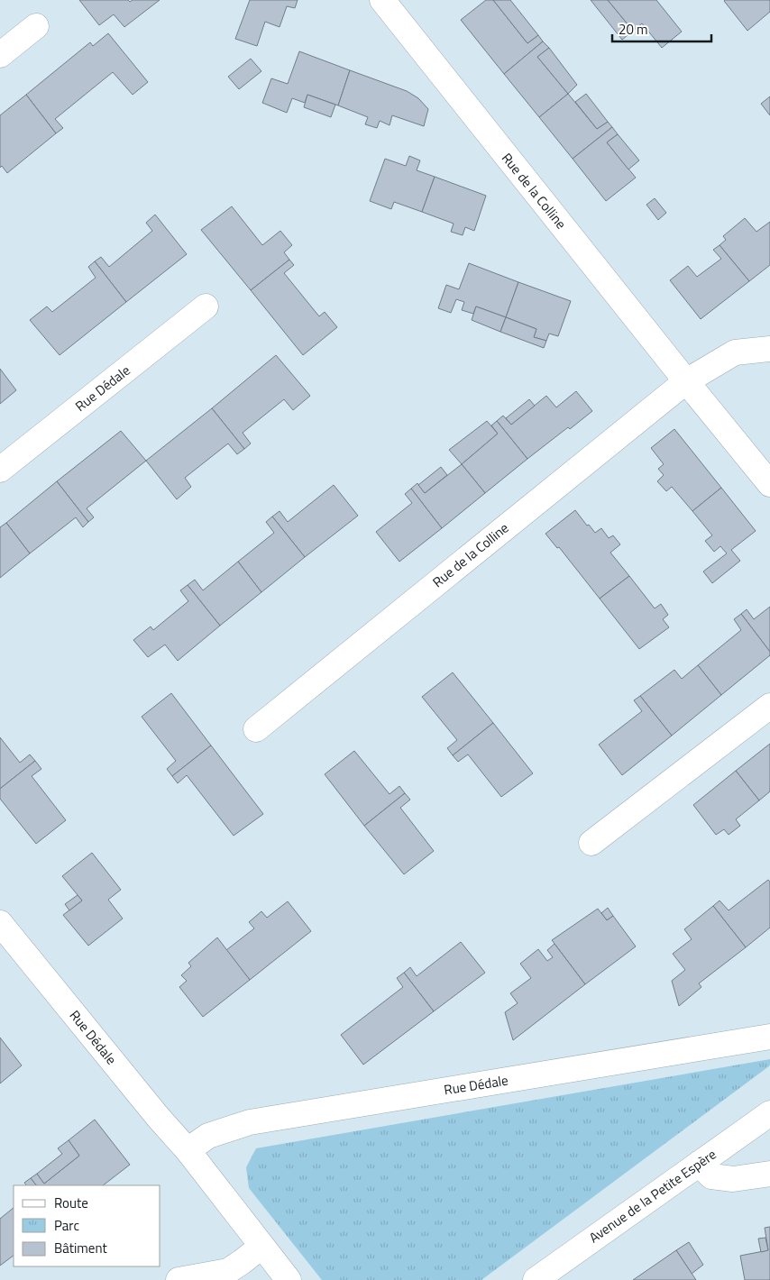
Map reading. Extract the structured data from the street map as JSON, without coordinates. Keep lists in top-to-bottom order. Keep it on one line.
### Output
{"streets":{"street":["Rue de la Colline","Rue Dédale","Avenue de la Petite Espère"]},"legend":["Route","Parc","Bâtiment"],"scale_bar":"20 m"}
